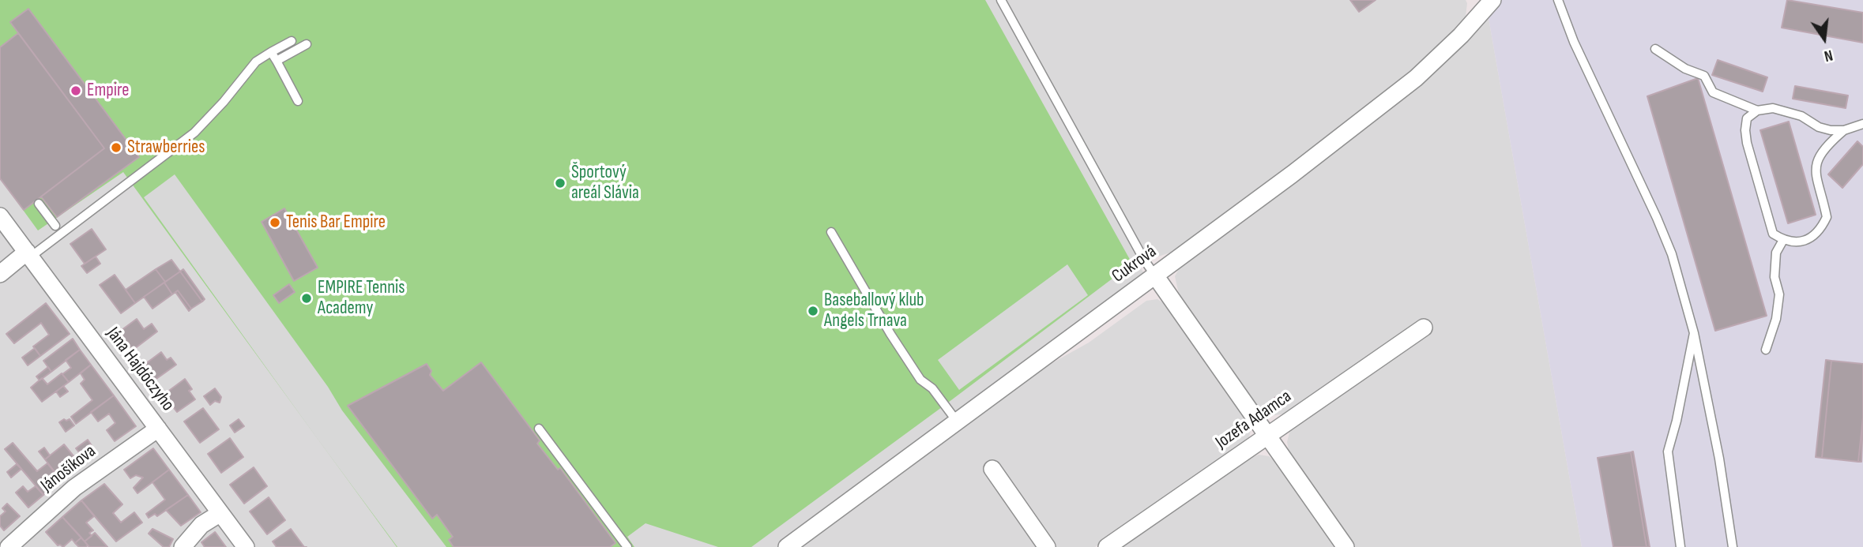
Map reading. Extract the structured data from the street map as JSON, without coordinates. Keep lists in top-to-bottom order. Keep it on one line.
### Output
{"streets":{"street":["Cukrová","Jána Hajdóczyho","Jozefa Adamca","Jánošíkova"]},"crossings":[["Jána Hajdóczyho","Jánošíkova"]],"places":["Empire","Strawberries","Športový areál Slávia","Tenis Bar Empire","EMPIRE Tennis Academy","Baseballový klub Angels Trnava"],"north":"bottom"}
